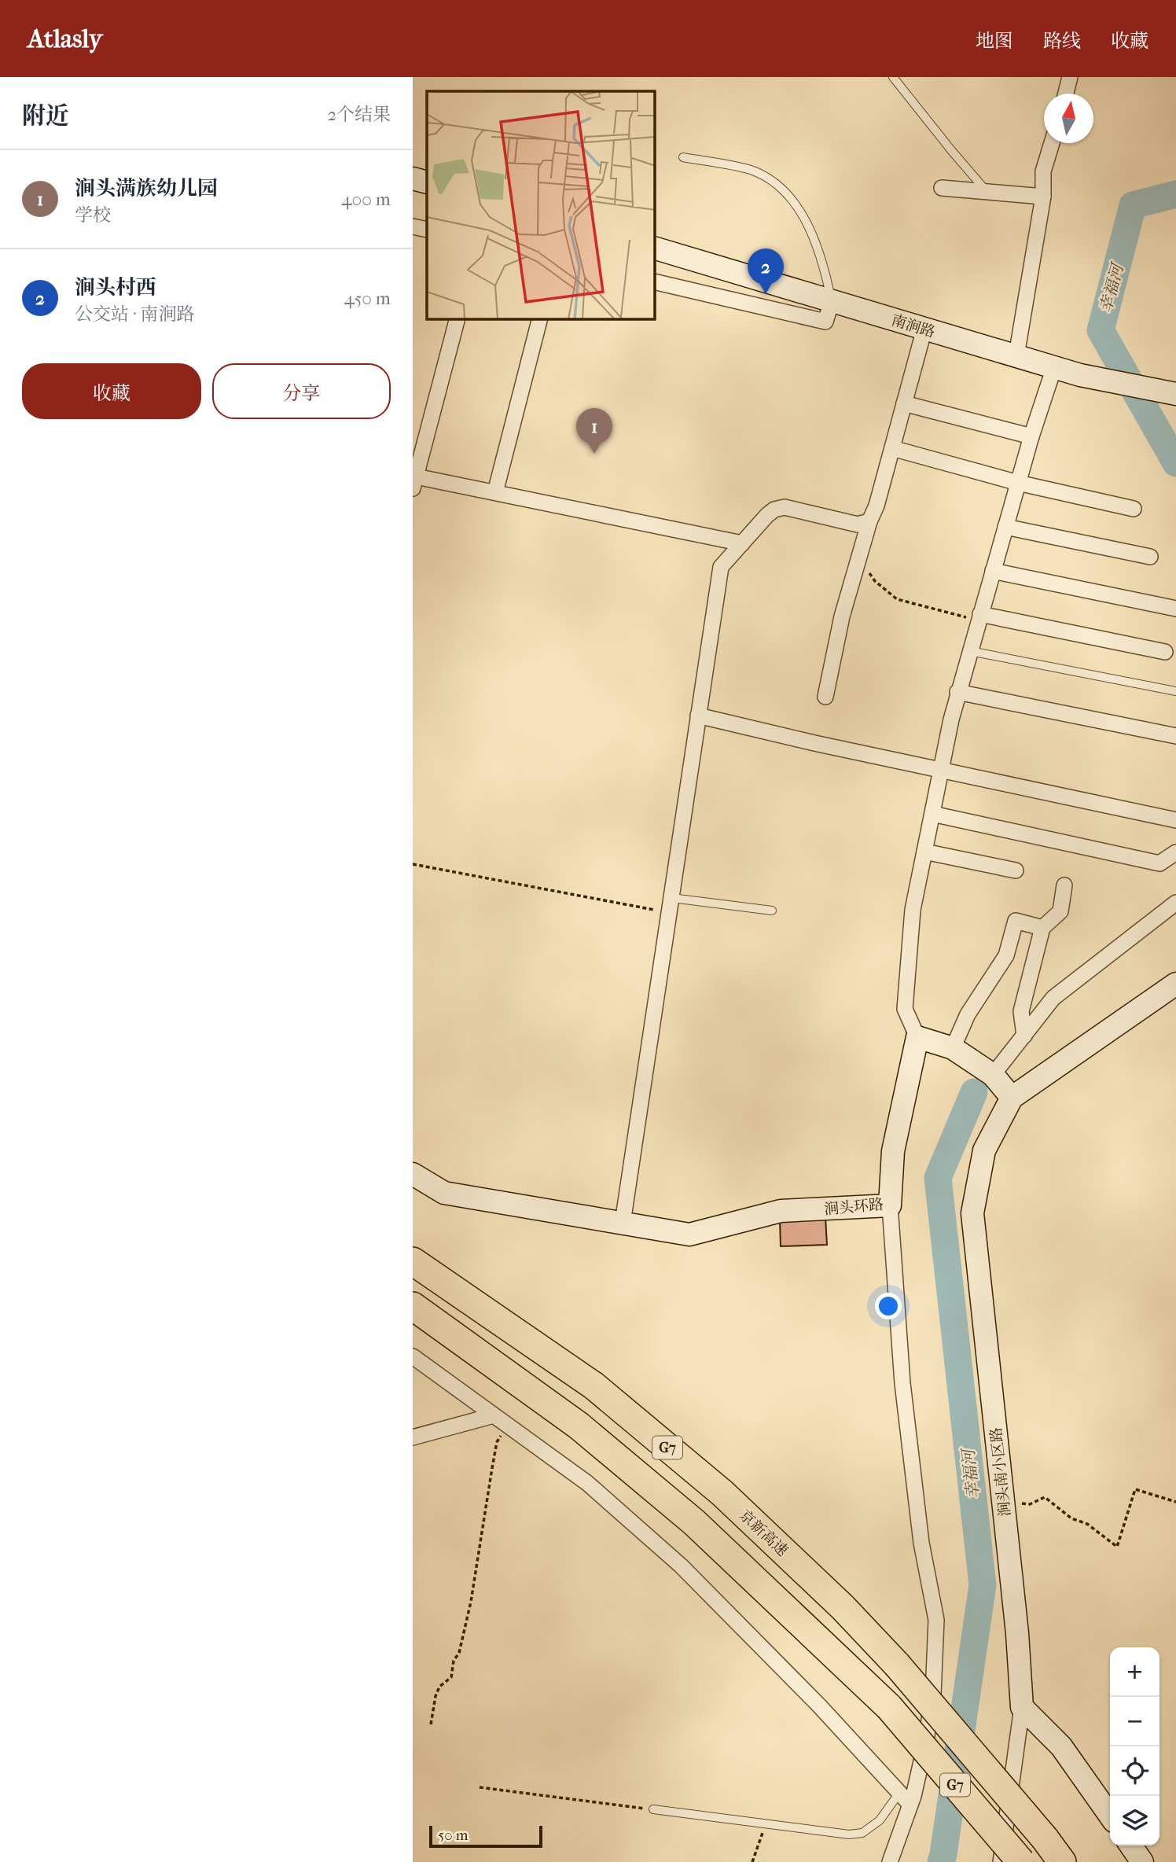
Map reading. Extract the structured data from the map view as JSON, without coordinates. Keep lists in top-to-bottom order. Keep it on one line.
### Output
{"streets":{"highway":["G7","京新高速"],"street":["南涧路","涧头环路","涧头南小区路"]},"water":["幸福河"],"scale_bar":"50 m","north":"top","page":{"header":"Atlasly","nav":["地图","路线","收藏"],"heading":["附近","2个结果"],"list":[{"mark":"1","name":"涧头满族幼儿园","note":"学校","value":"400 m"},{"mark":"2","name":"涧头村西","note":"公交站 · 南涧路","value":"450 m"}],"pins":["2","1"],"buttons":["收藏","分享"],"map_buttons":["+","−"],"scale":"50 m"}}
